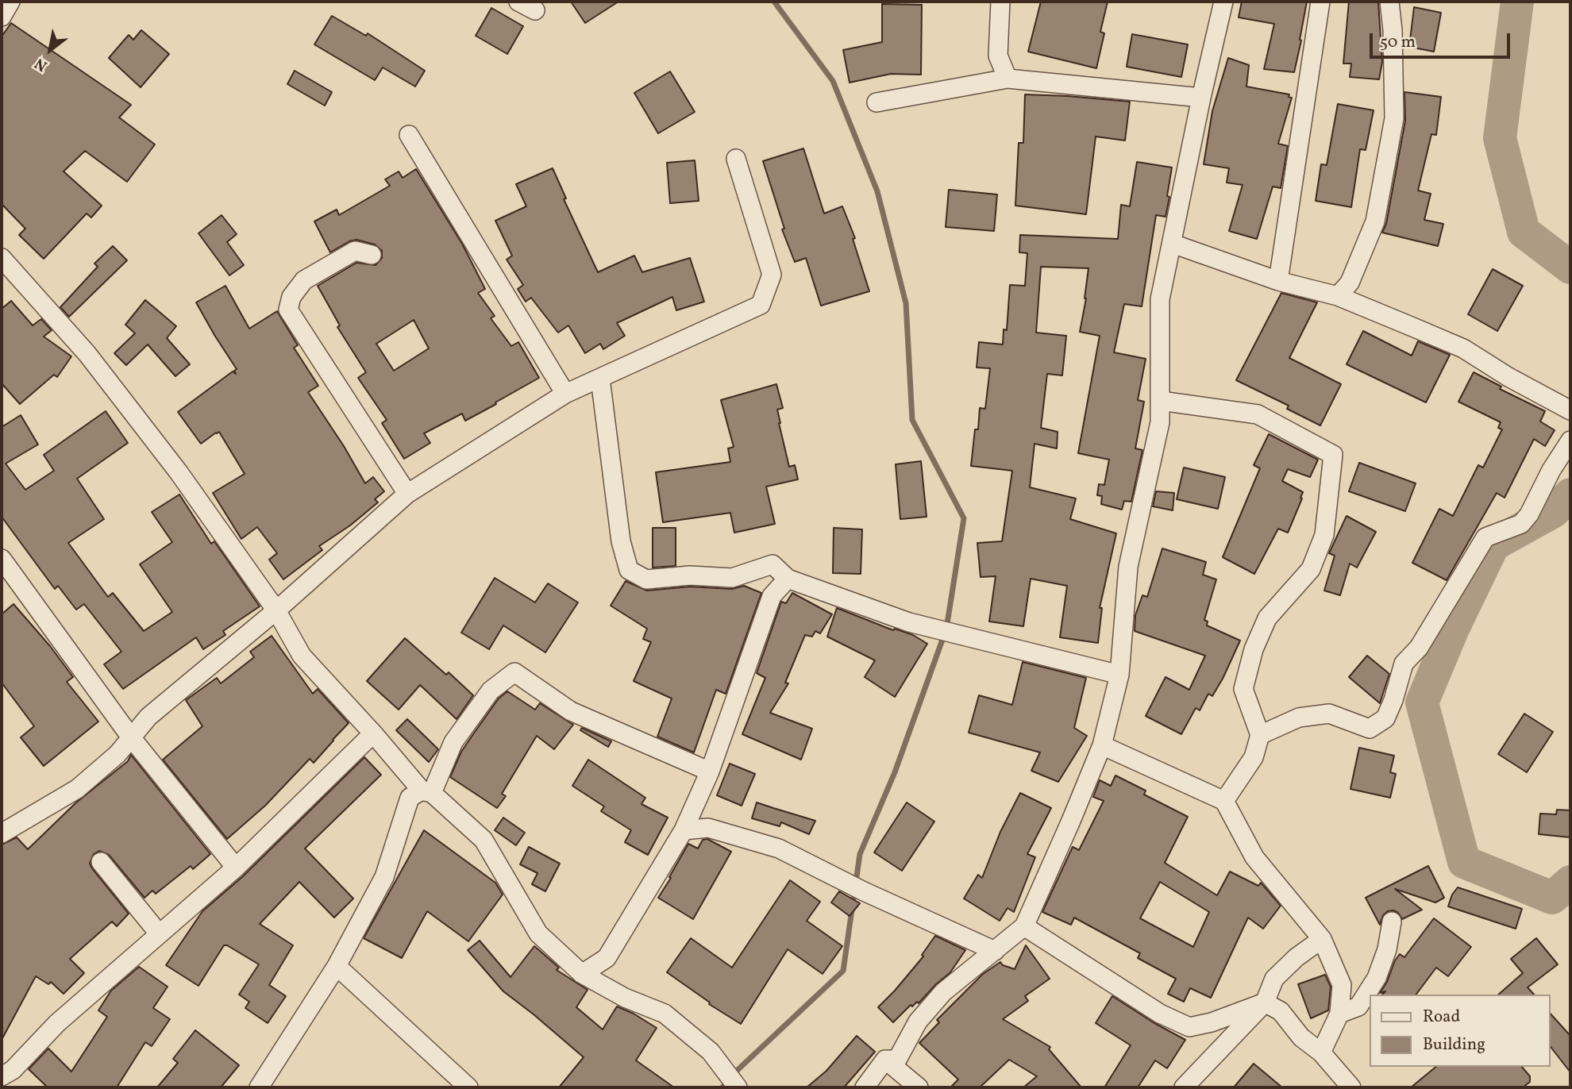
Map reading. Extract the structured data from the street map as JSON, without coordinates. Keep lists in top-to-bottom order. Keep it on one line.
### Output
{"legend":["Road","Building"],"scale_bar":"50 m","north":"bottom left"}
